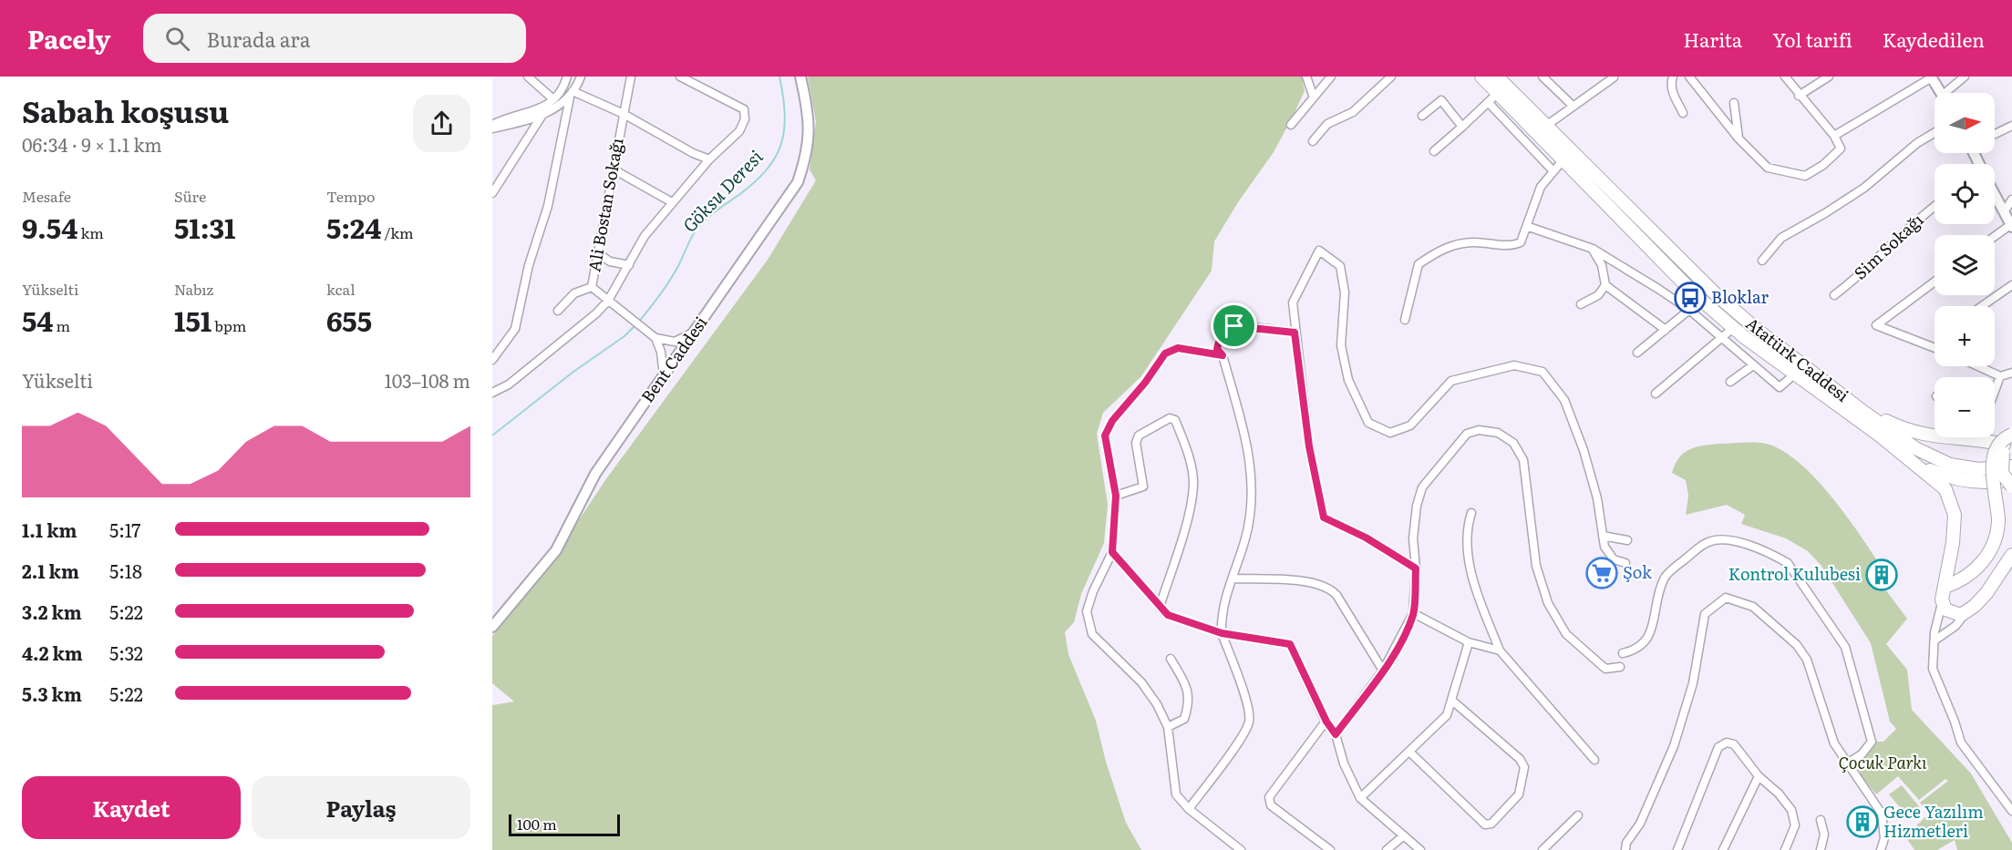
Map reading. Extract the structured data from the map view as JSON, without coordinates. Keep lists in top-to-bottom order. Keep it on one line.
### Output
{"streets":{"main road":["Atatürk Caddesi"],"street":["Ali Bostan Sokağı","Sim Sokağı","Bent Caddesi"]},"water":["Göksu Deresi"],"parks":["Çocuk Parkı"],"places":{"bus stop":["Bloklar"],"supermarket":["Şok"],"building":["Kontrol Kulubesi","Gece Yazılım Hizmetleri"]},"scale_bar":"100 m","north":"right","page":{"header":"Pacely","search":"Burada ara","nav":["Harita","Yol tarifi","Kaydedilen"],"heading":["Sabah koşusu","06:34 · 9 × 1.1 km"],"map_buttons":["+","−"],"stats":[["Mesafe","9.54 km"],["Süre","51:31"],["Tempo","5:24 /km"],["Yükselti","54 m"],["Nabız","151 bpm"],["kcal","655"]],"chart":["Yükselti","103–108 m"],"list":[{"name":"1.1 km","note":"5:17"},{"name":"2.1 km","note":"5:18"},{"name":"3.2 km","note":"5:22"},{"name":"4.2 km","note":"5:32"},{"name":"5.3 km","note":"5:22"}],"buttons":["Kaydet","Paylaş"],"scale":"100 m"}}
